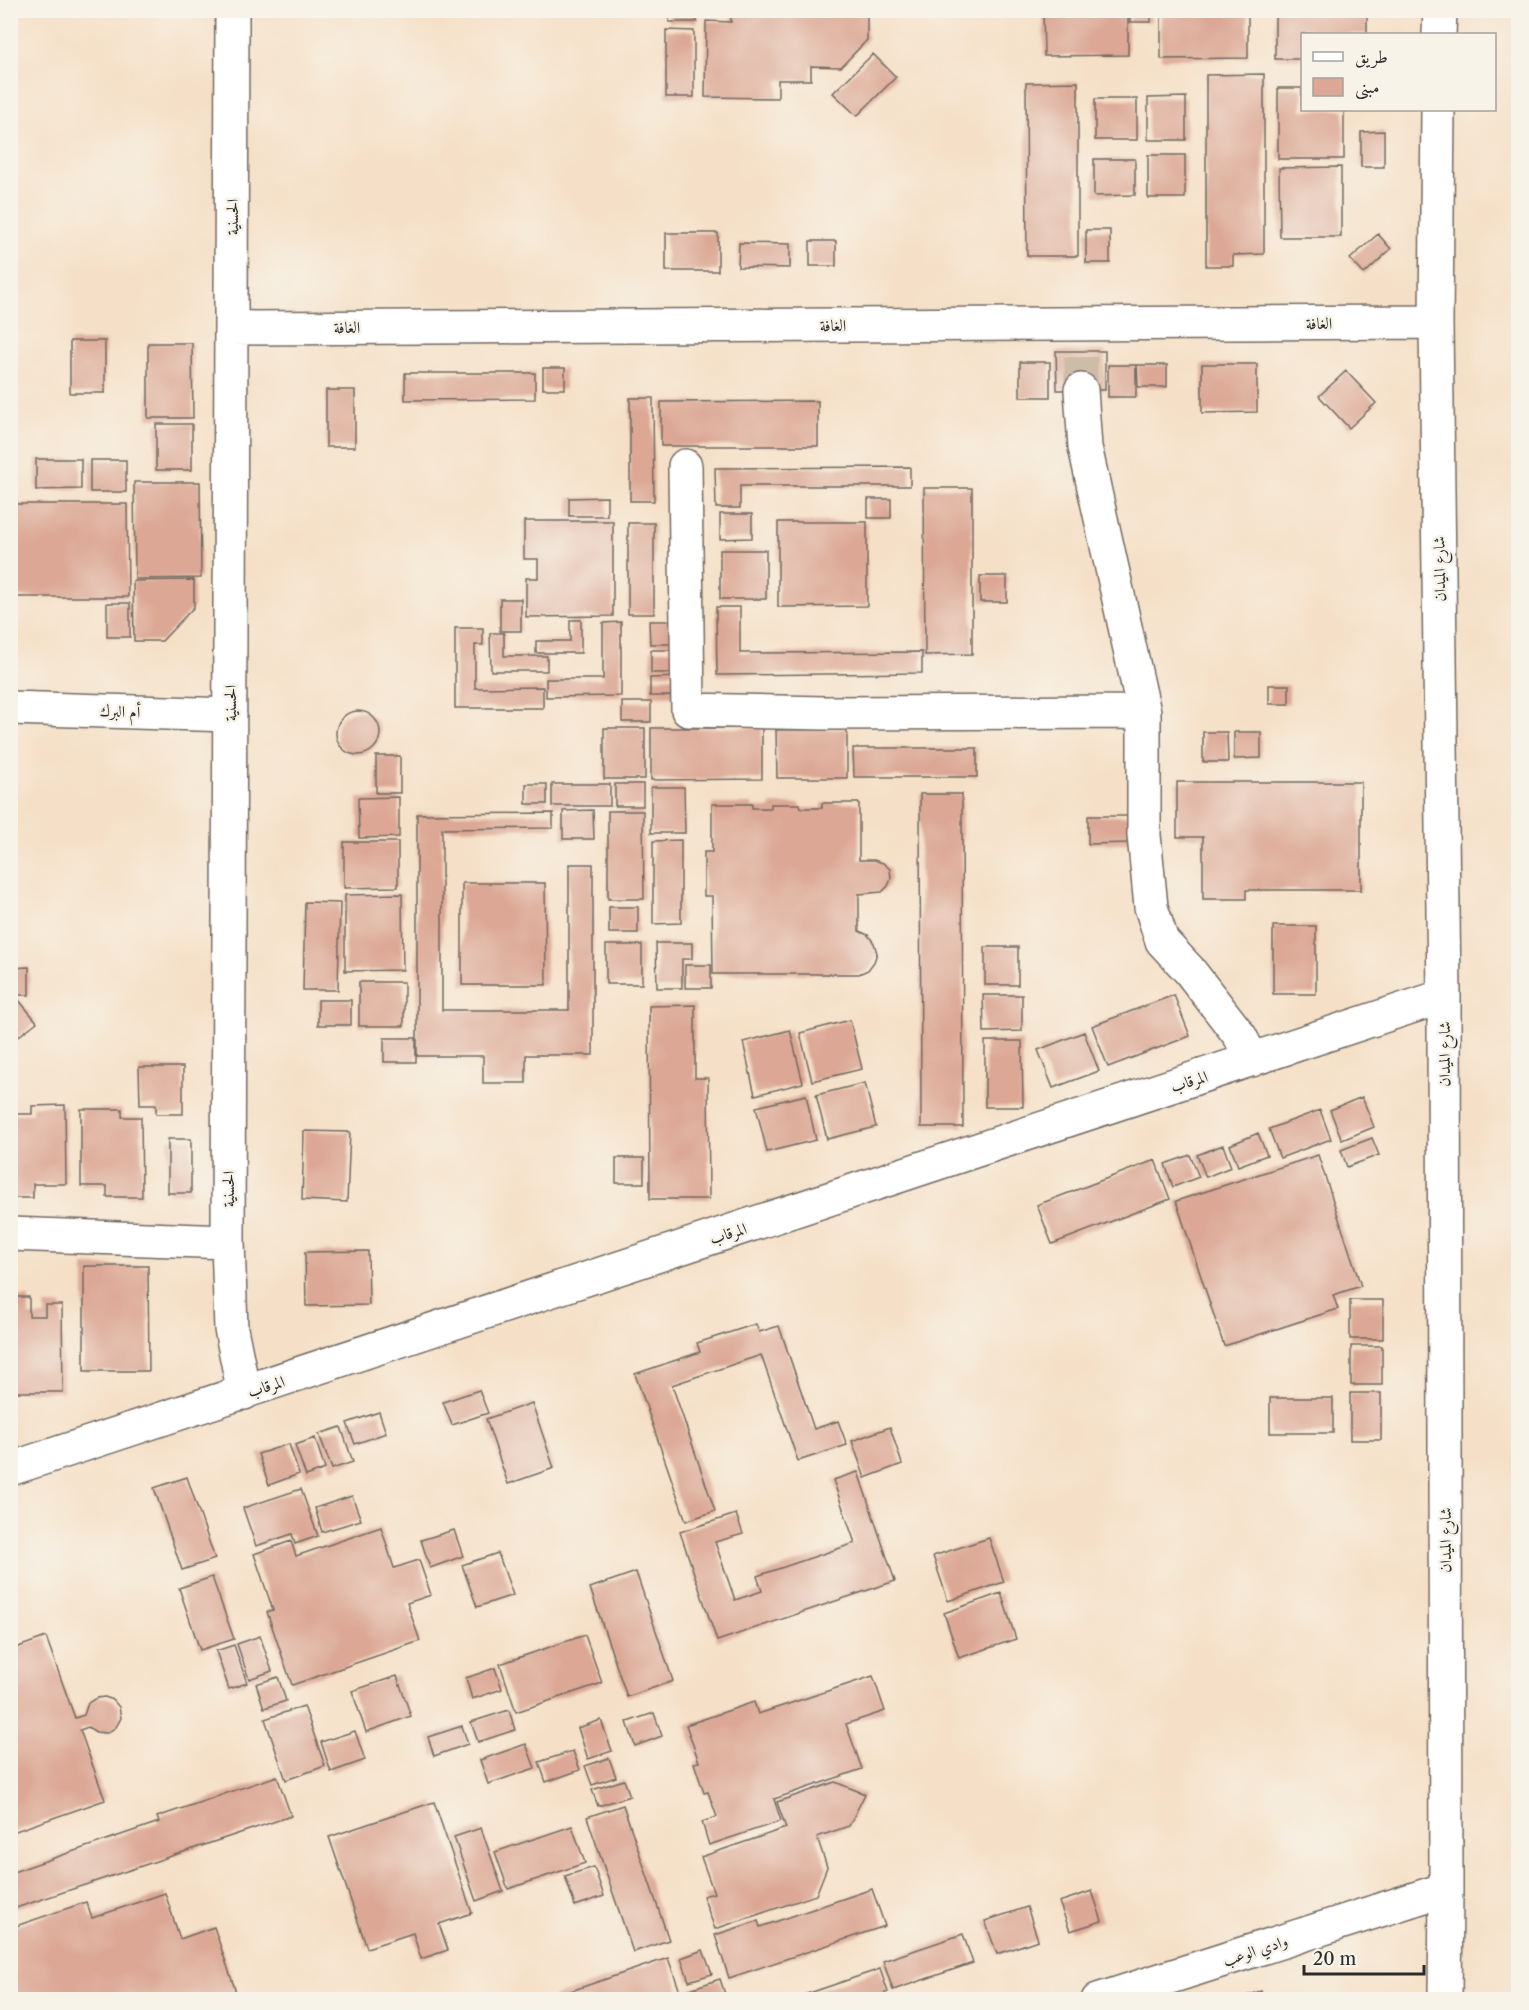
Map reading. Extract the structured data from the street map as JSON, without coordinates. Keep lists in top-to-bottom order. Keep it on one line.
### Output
{"streets":{"street":["الحسنية","الغافة","شارع الميدان","أم البرك","المرقاب","وادي الوعب"]},"crossings":[["الحسنية","الغافة"],["الحسنية","أم البرك"],["الحسنية","المرقاب"],["الغافة","شارع الميدان"],["شارع الميدان","المرقاب"],["شارع الميدان","وادي الوعب"]],"legend":["طريق","مبنى"],"scale_bar":"20 m"}
